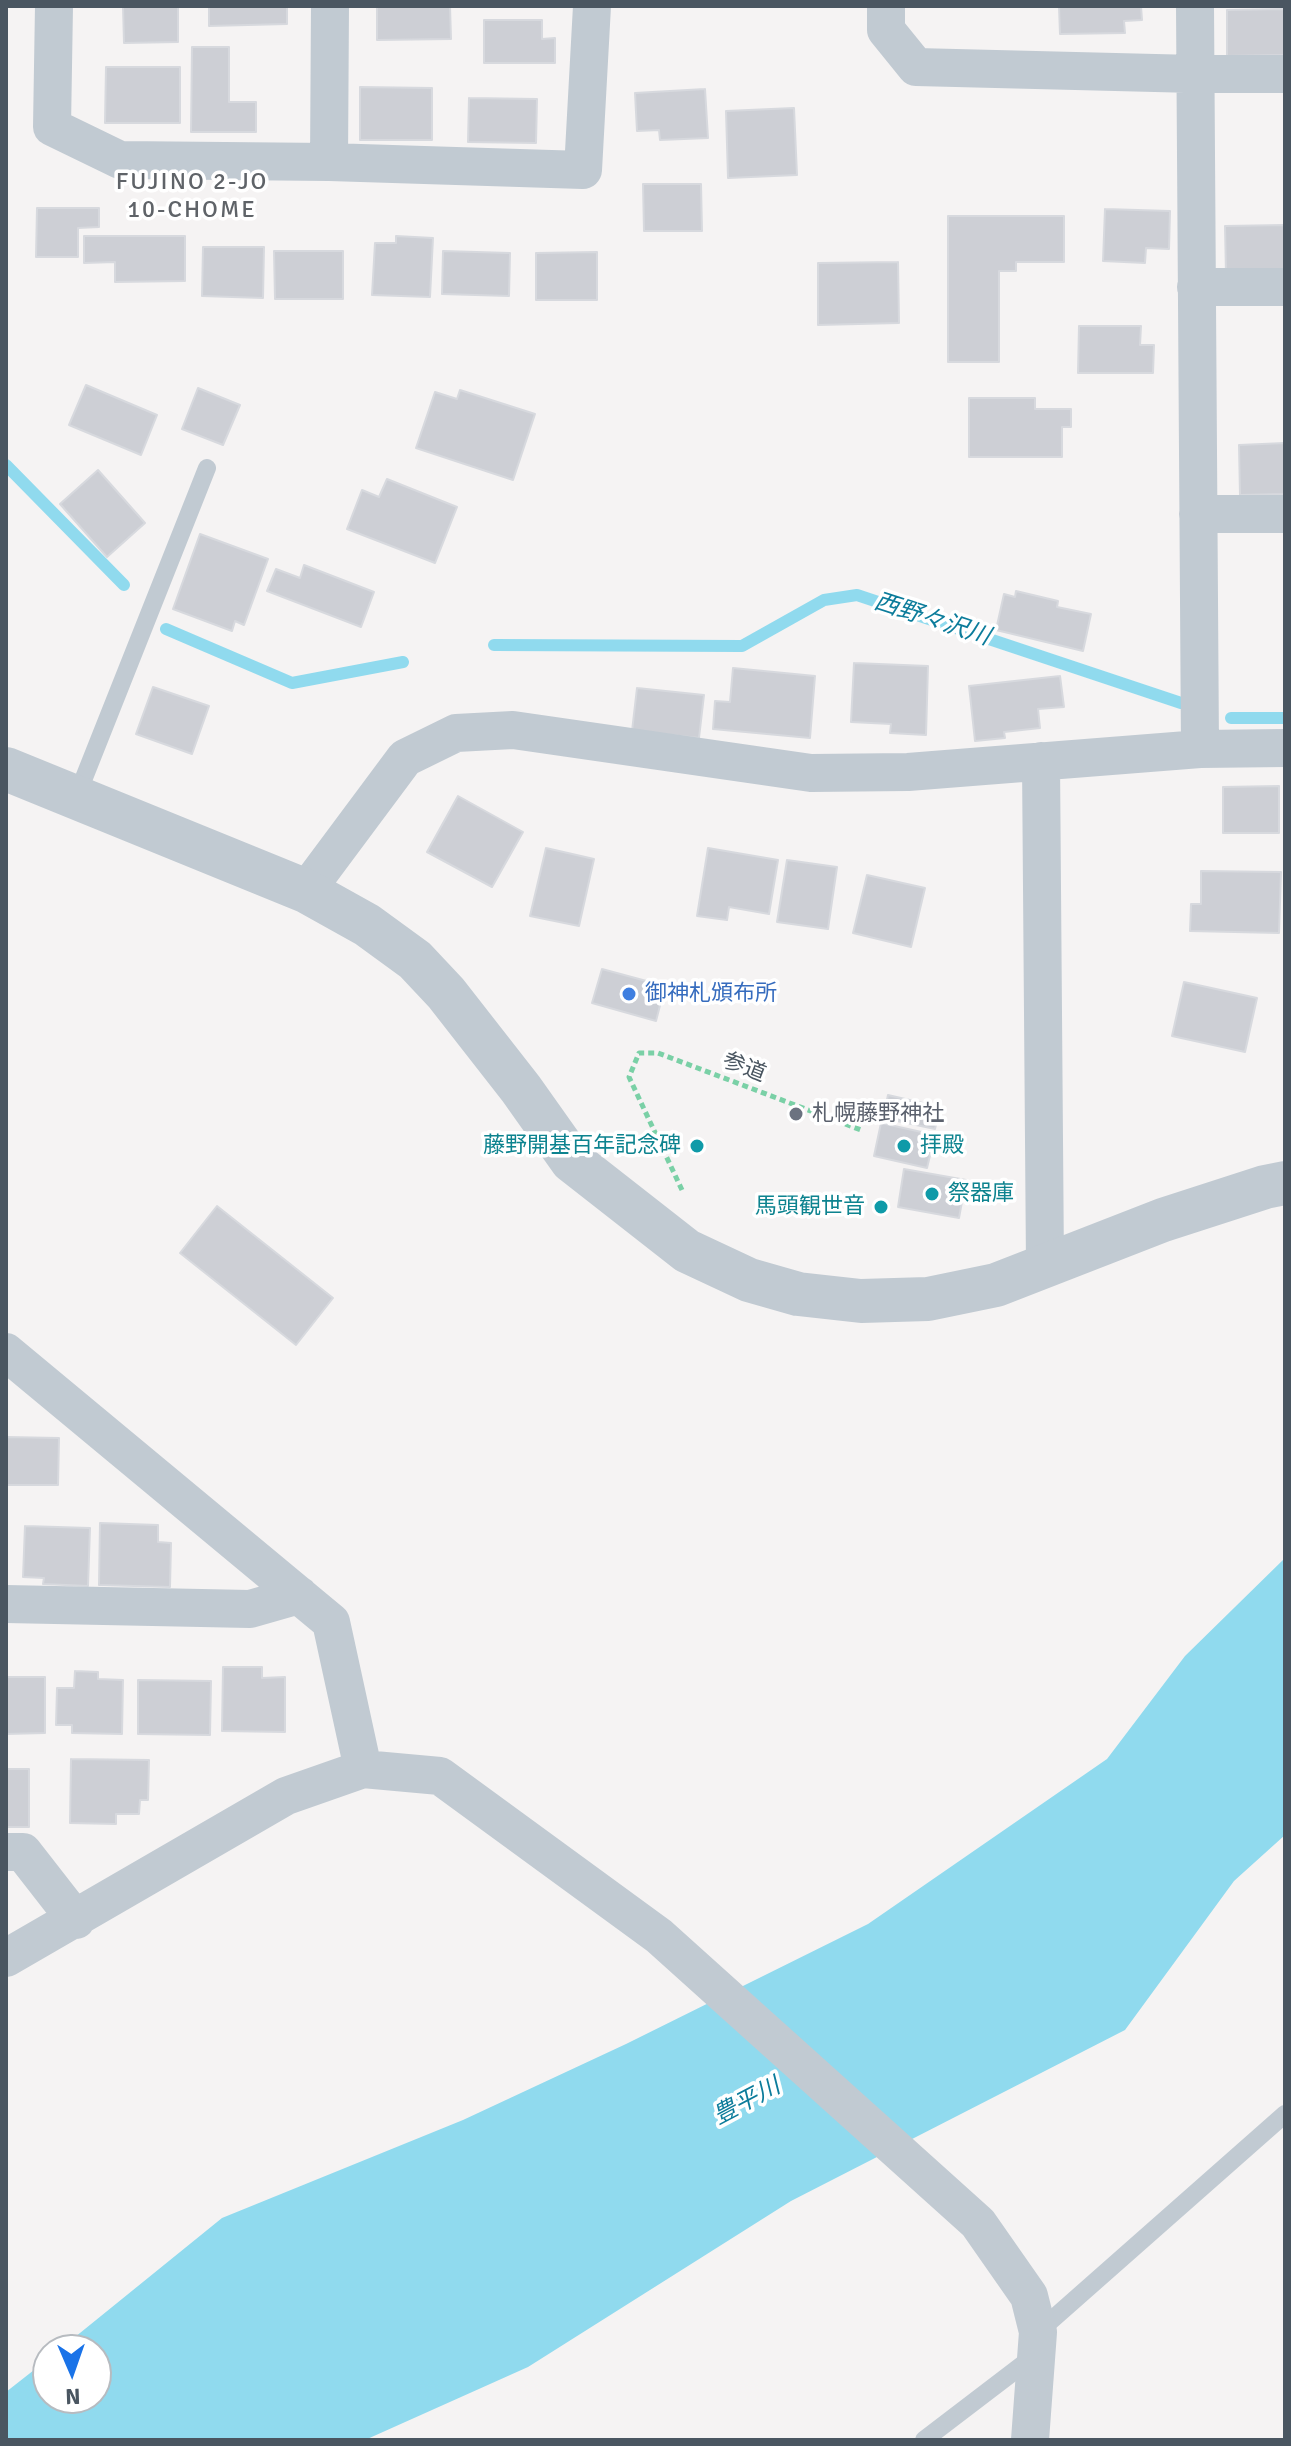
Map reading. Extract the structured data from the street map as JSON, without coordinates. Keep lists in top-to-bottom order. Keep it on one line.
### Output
{"streets":{"path":["参道"]},"districts":["FUJINO 2-JO 10-CHOME"],"water":["西野々沢川","豊平川"],"places":["御神札頒布所","札幌藤野神社","藤野開基百年記念碑","拝殿","祭器庫","馬頭観世音"],"north":"bottom"}
